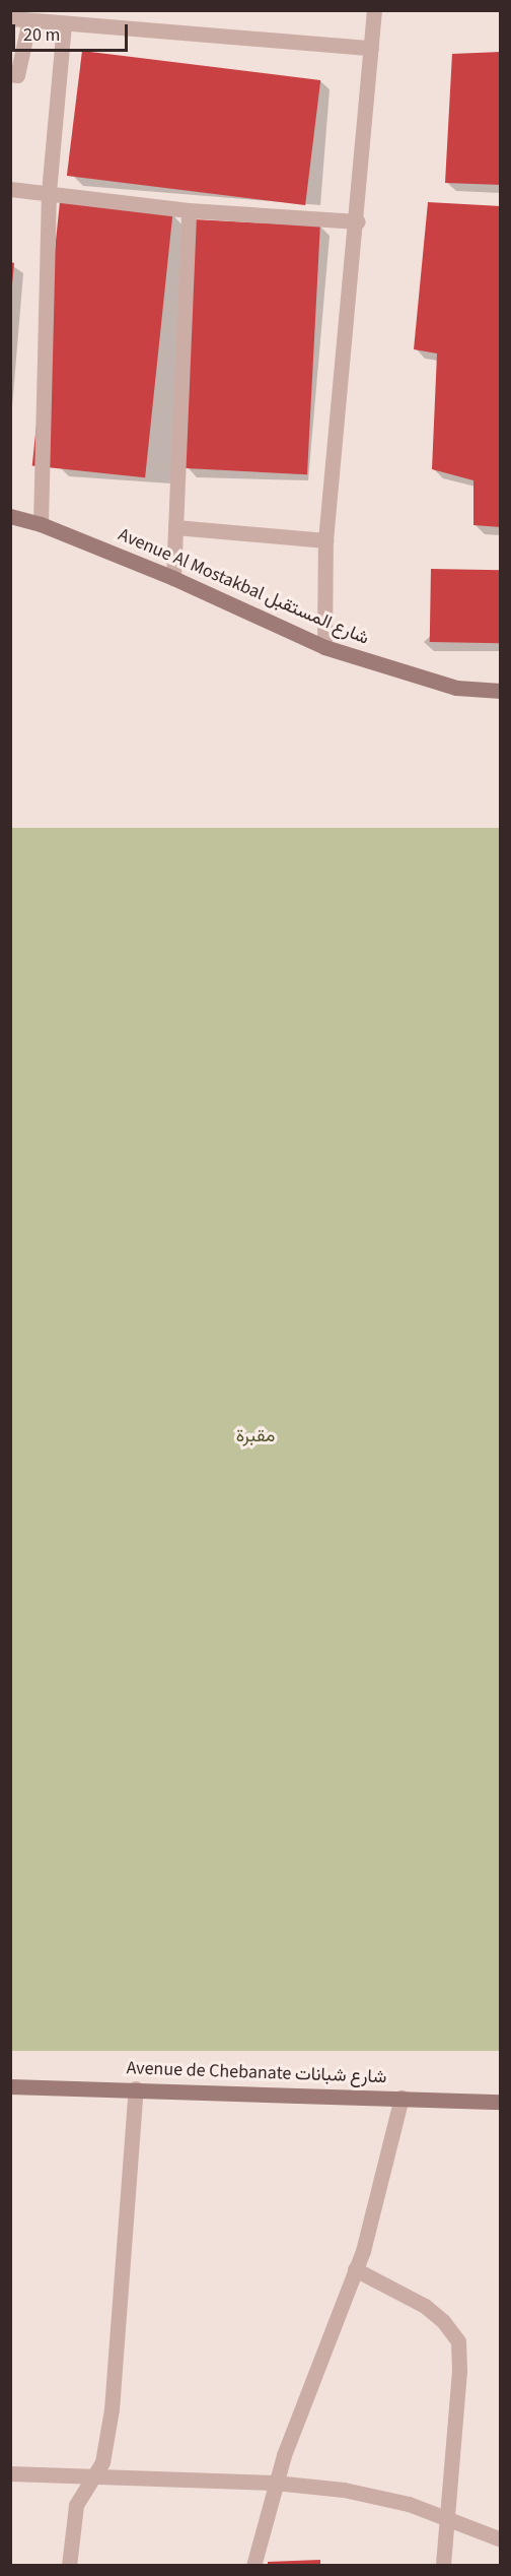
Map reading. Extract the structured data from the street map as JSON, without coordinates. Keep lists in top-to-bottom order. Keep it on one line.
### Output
{"streets":{"street":["Avenue Al Mostakbal شارع المستقبل","Avenue de Chebanate شارع شبانات"]},"parks":["مقبرة"],"scale_bar":"20 m"}
